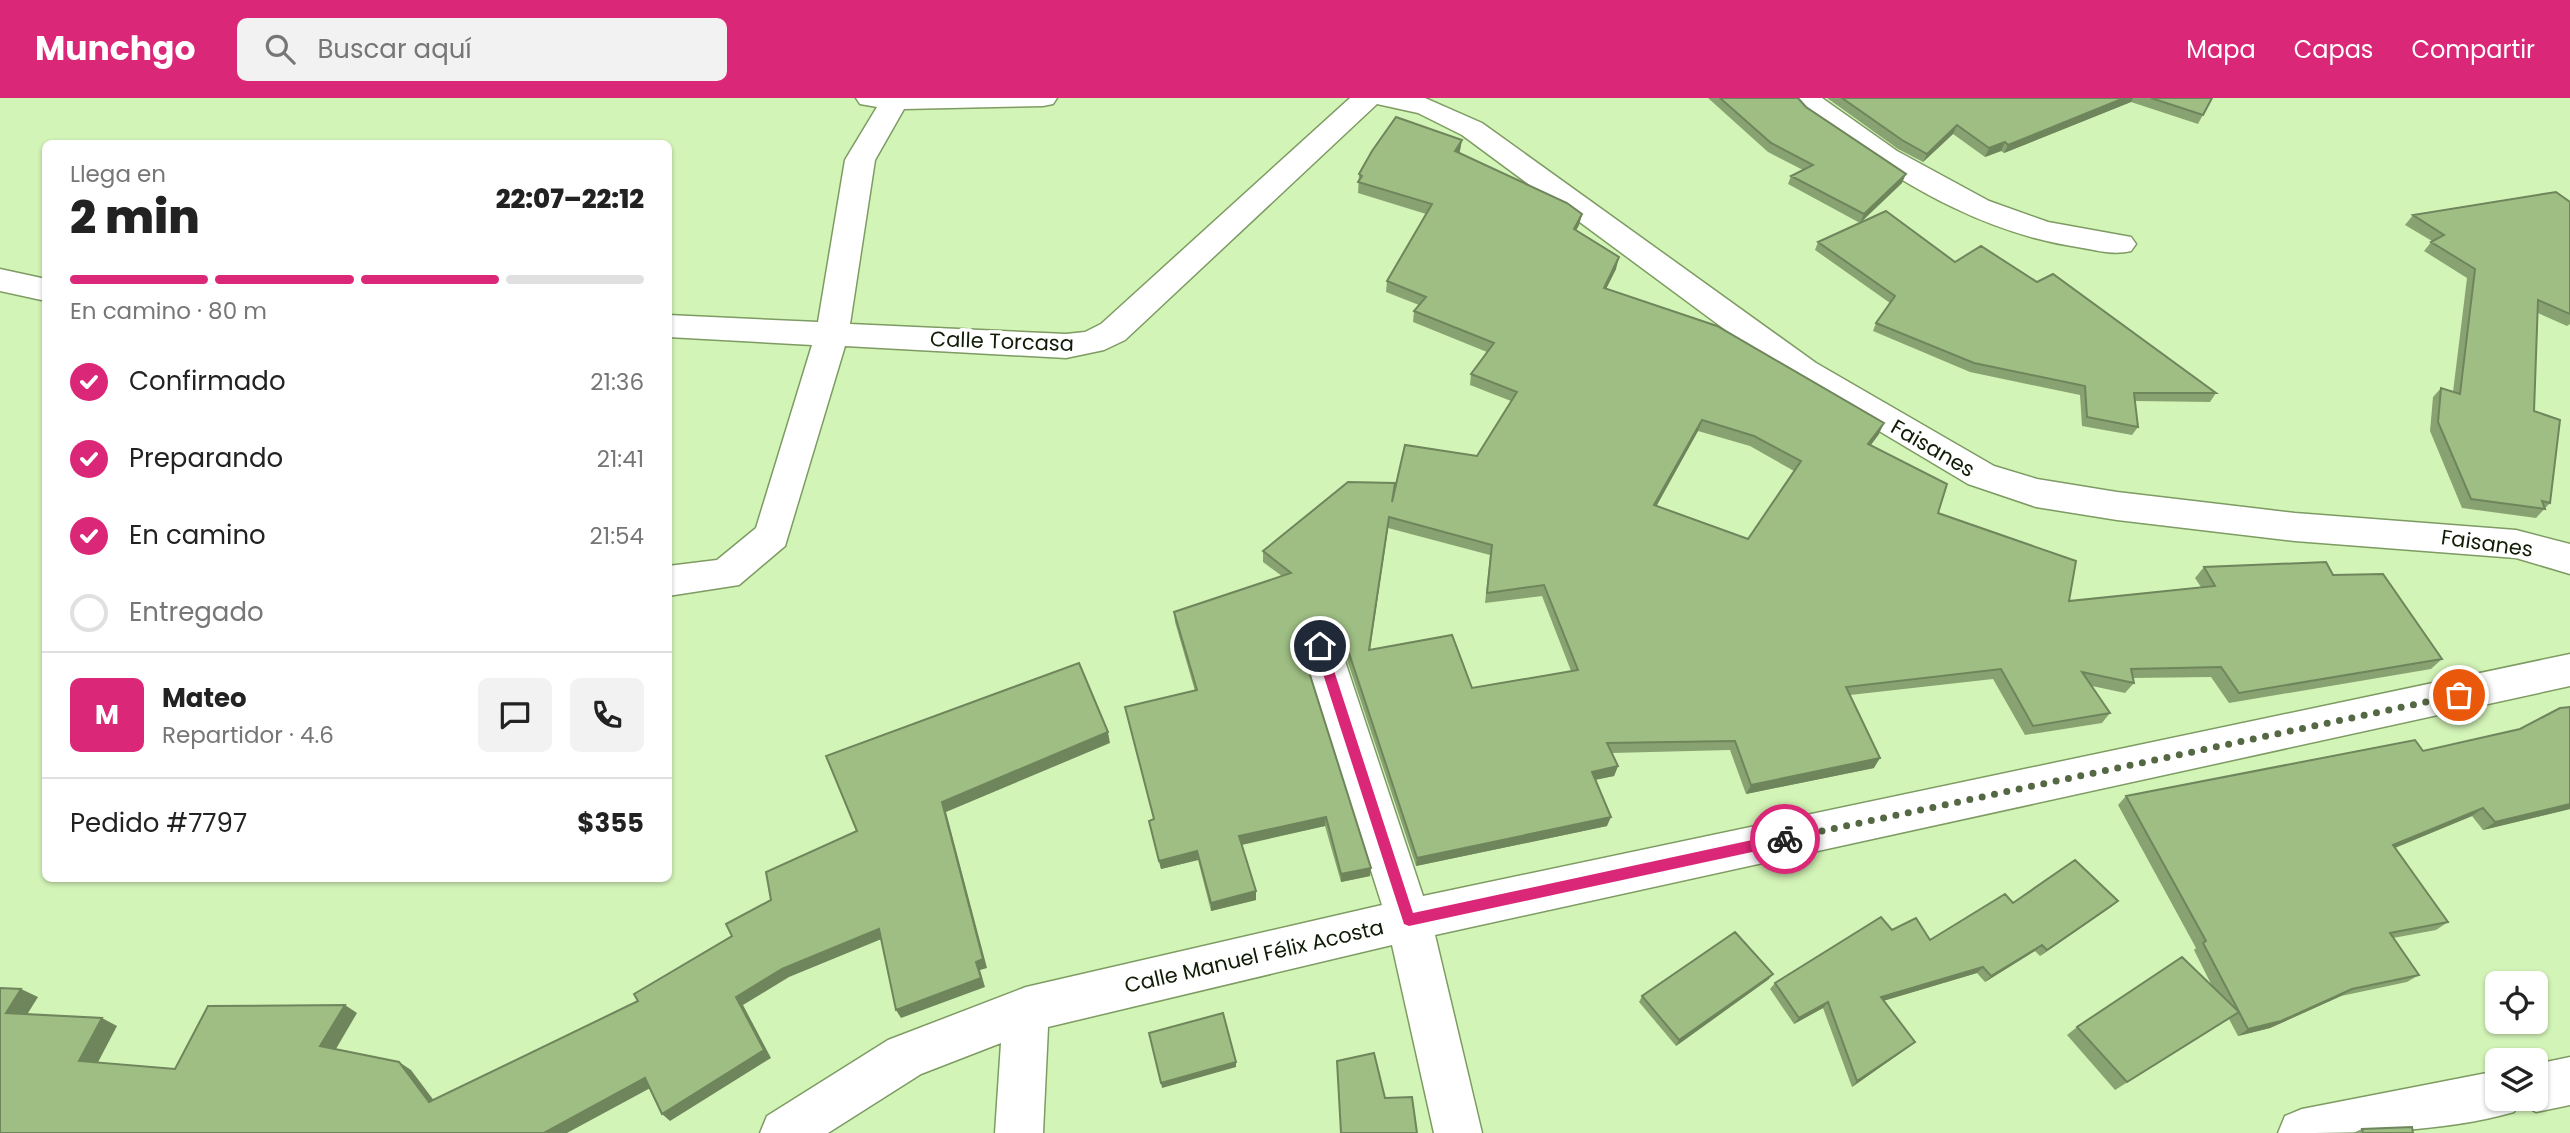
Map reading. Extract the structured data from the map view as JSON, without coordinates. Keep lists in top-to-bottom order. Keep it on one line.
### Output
{"streets":{"street":["Calle Torcasa","Faisanes","Calle Manuel Félix Acosta"]},"page":{"header":"Munchgo","search":"Buscar aquí","nav":["Mapa","Capas","Compartir"],"heading":["2 min","Llega en","22:07–22:12"],"panel":["Mateo","Repartidor · 4.6","Pedido #7797","$355"],"bar":"En camino · 80 m","list":[["Confirmado","21:36"],["Preparando","21:41"],["En camino","21:54"],"Entregado"],"round":"M"}}
